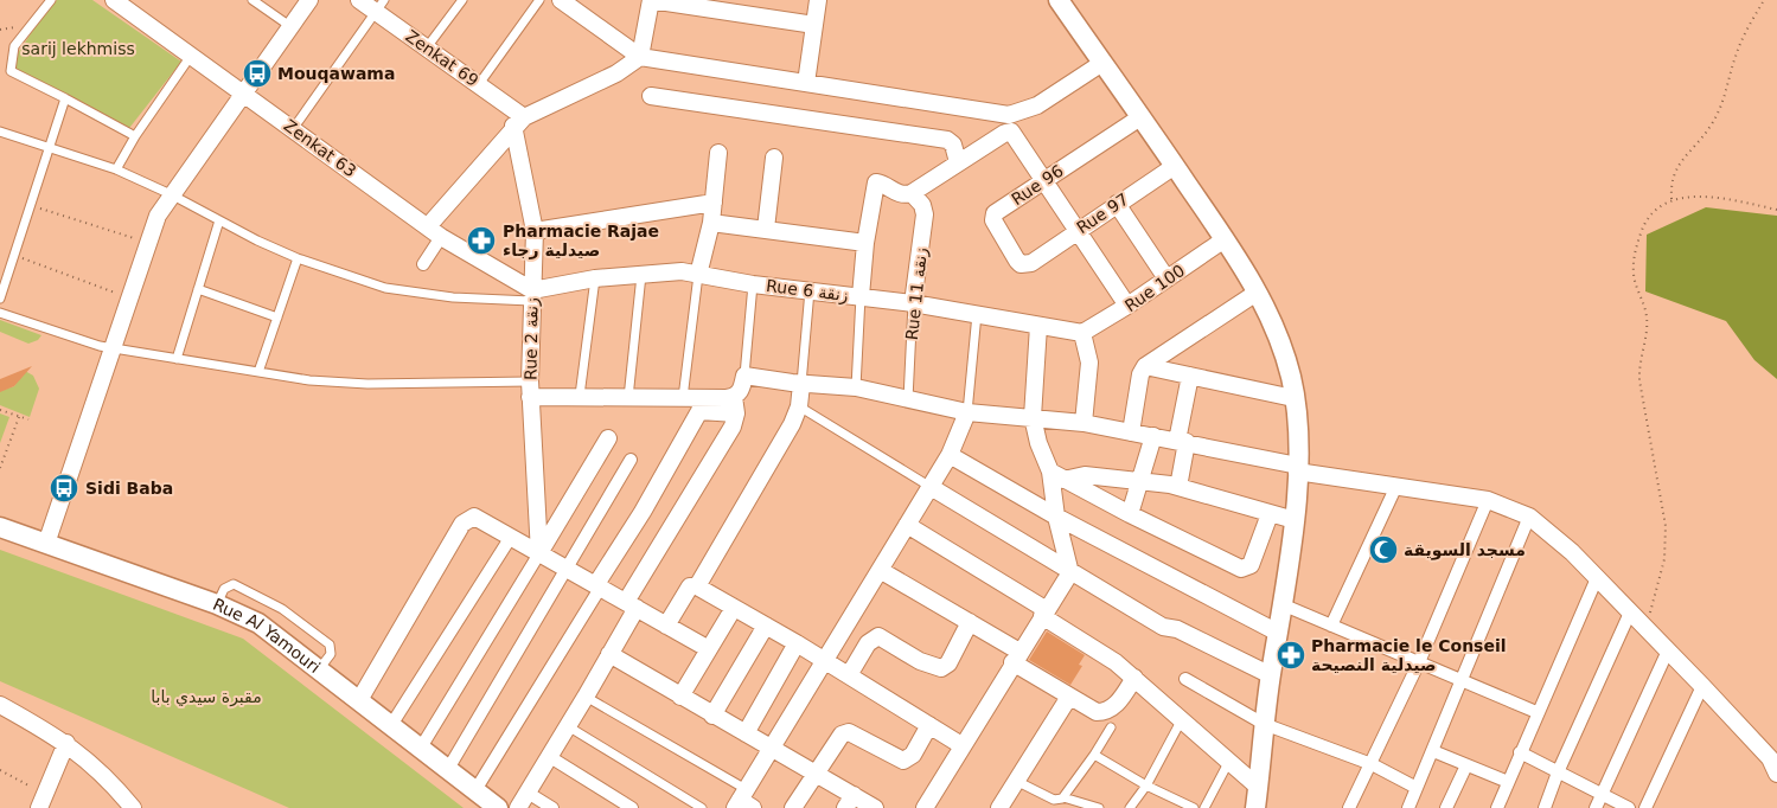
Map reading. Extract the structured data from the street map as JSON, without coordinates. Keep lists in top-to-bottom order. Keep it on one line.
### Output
{"streets":{"street":["Zenkat 69","Zenkat 63","Rue 96","Rue 97","Rue 100","Rue 6 زنقة","Rue 11 زنقة","Rue 2 زنقة","Rue Al Yamouri"]},"crossings":[["Zenkat 69","Rue 2 زنقة"],["Zenkat 63","Rue 6 زنقة"],["Zenkat 63","Rue 2 زنقة"],["Rue 96","Rue 97"],["Rue 100","Rue 6 زنقة"],["Rue 6 زنقة","Rue 11 زنقة"],["Rue 6 زنقة","Rue 2 زنقة"]],"parks":["sarij lekhmiss","مقبرة سيدي بابا"],"places":{"bus stop":["Mouqawama","Sidi Baba"],"pharmacy":["Pharmacie Rajae صيدلية رجاء","Pharmacie le Conseil صيدلية النصيحة"],"mosque":["مسجد السويقة"]}}
